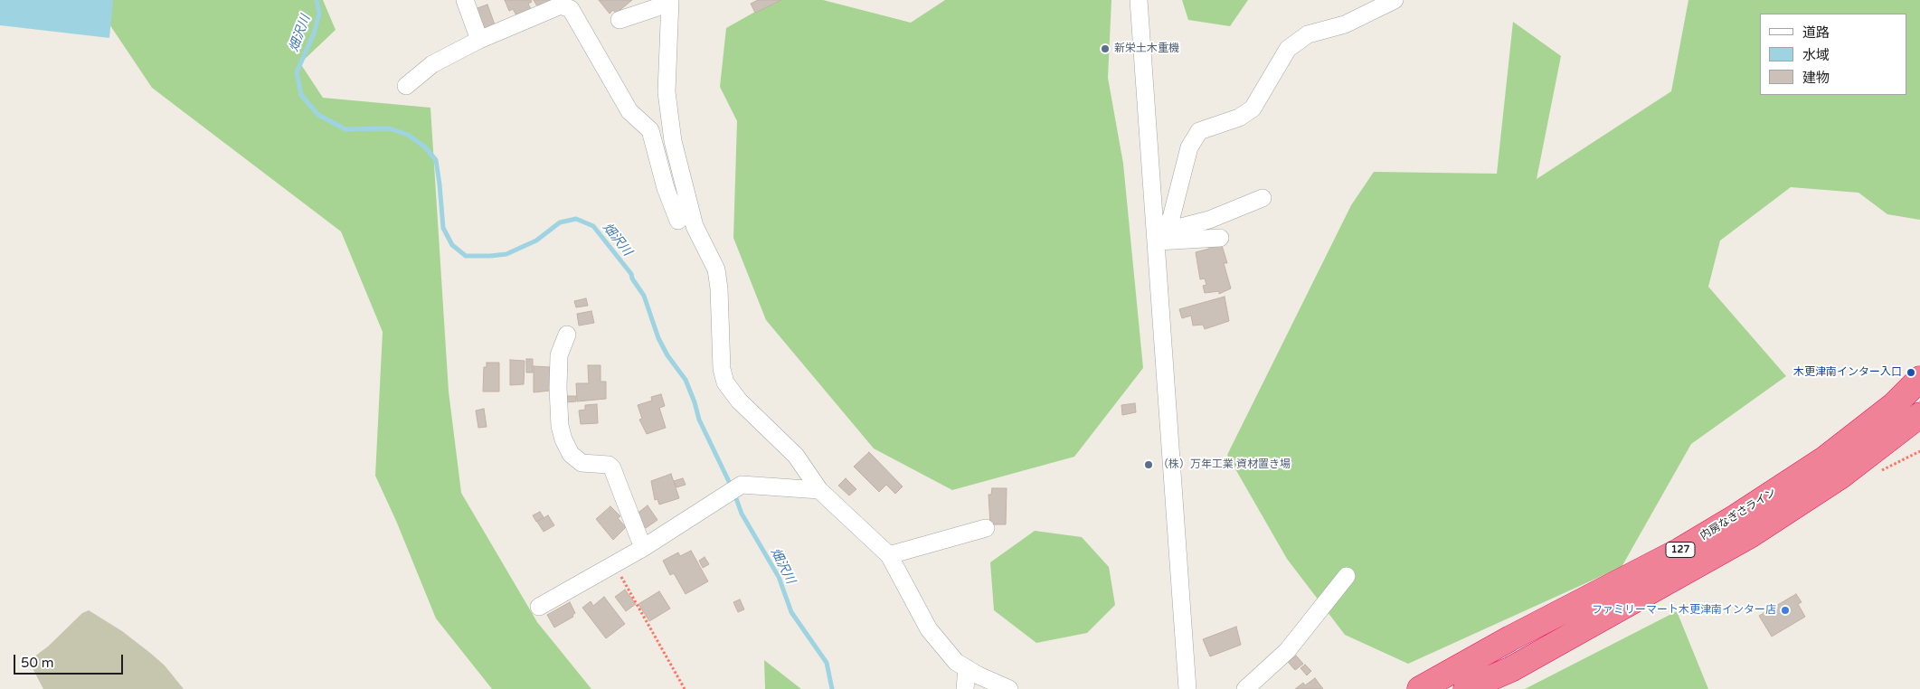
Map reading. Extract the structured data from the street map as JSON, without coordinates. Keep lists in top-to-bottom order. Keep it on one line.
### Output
{"streets":{"highway":["内房なぎさライン","127"]},"water":["畑沢川"],"places":["新栄土木重機","木更津南インター入口","（株）万年工業 資材置き場","ファミリーマート木更津南インター店"],"legend":["道路","水域","建物"],"scale_bar":"50 m"}
